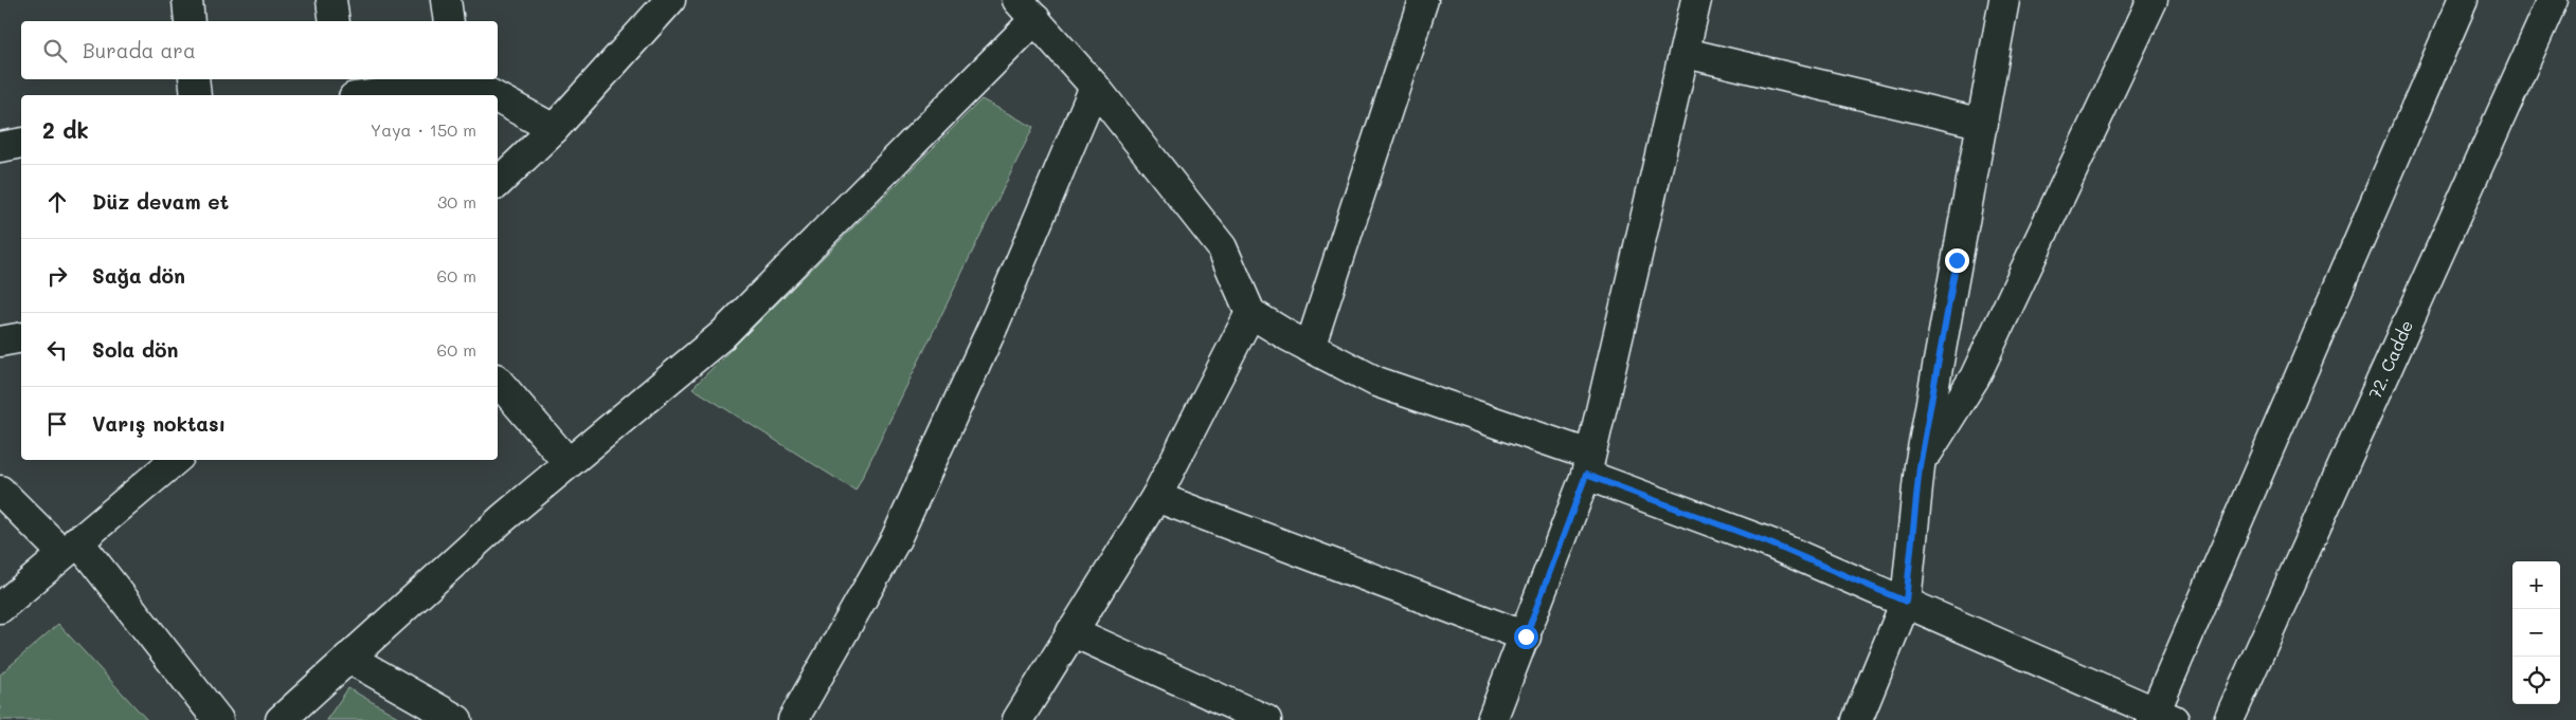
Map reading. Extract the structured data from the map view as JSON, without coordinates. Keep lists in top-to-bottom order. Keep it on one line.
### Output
{"streets":{"street":["72. Cadde"]},"page":{"search":"Burada ara","heading":["2 dk","Yaya · 150 m"],"list":[["Düz devam et","30 m"],["Sağa dön","60 m"],["Sola dön","60 m"],"Varış noktası"],"map_buttons":["+","−"]}}
